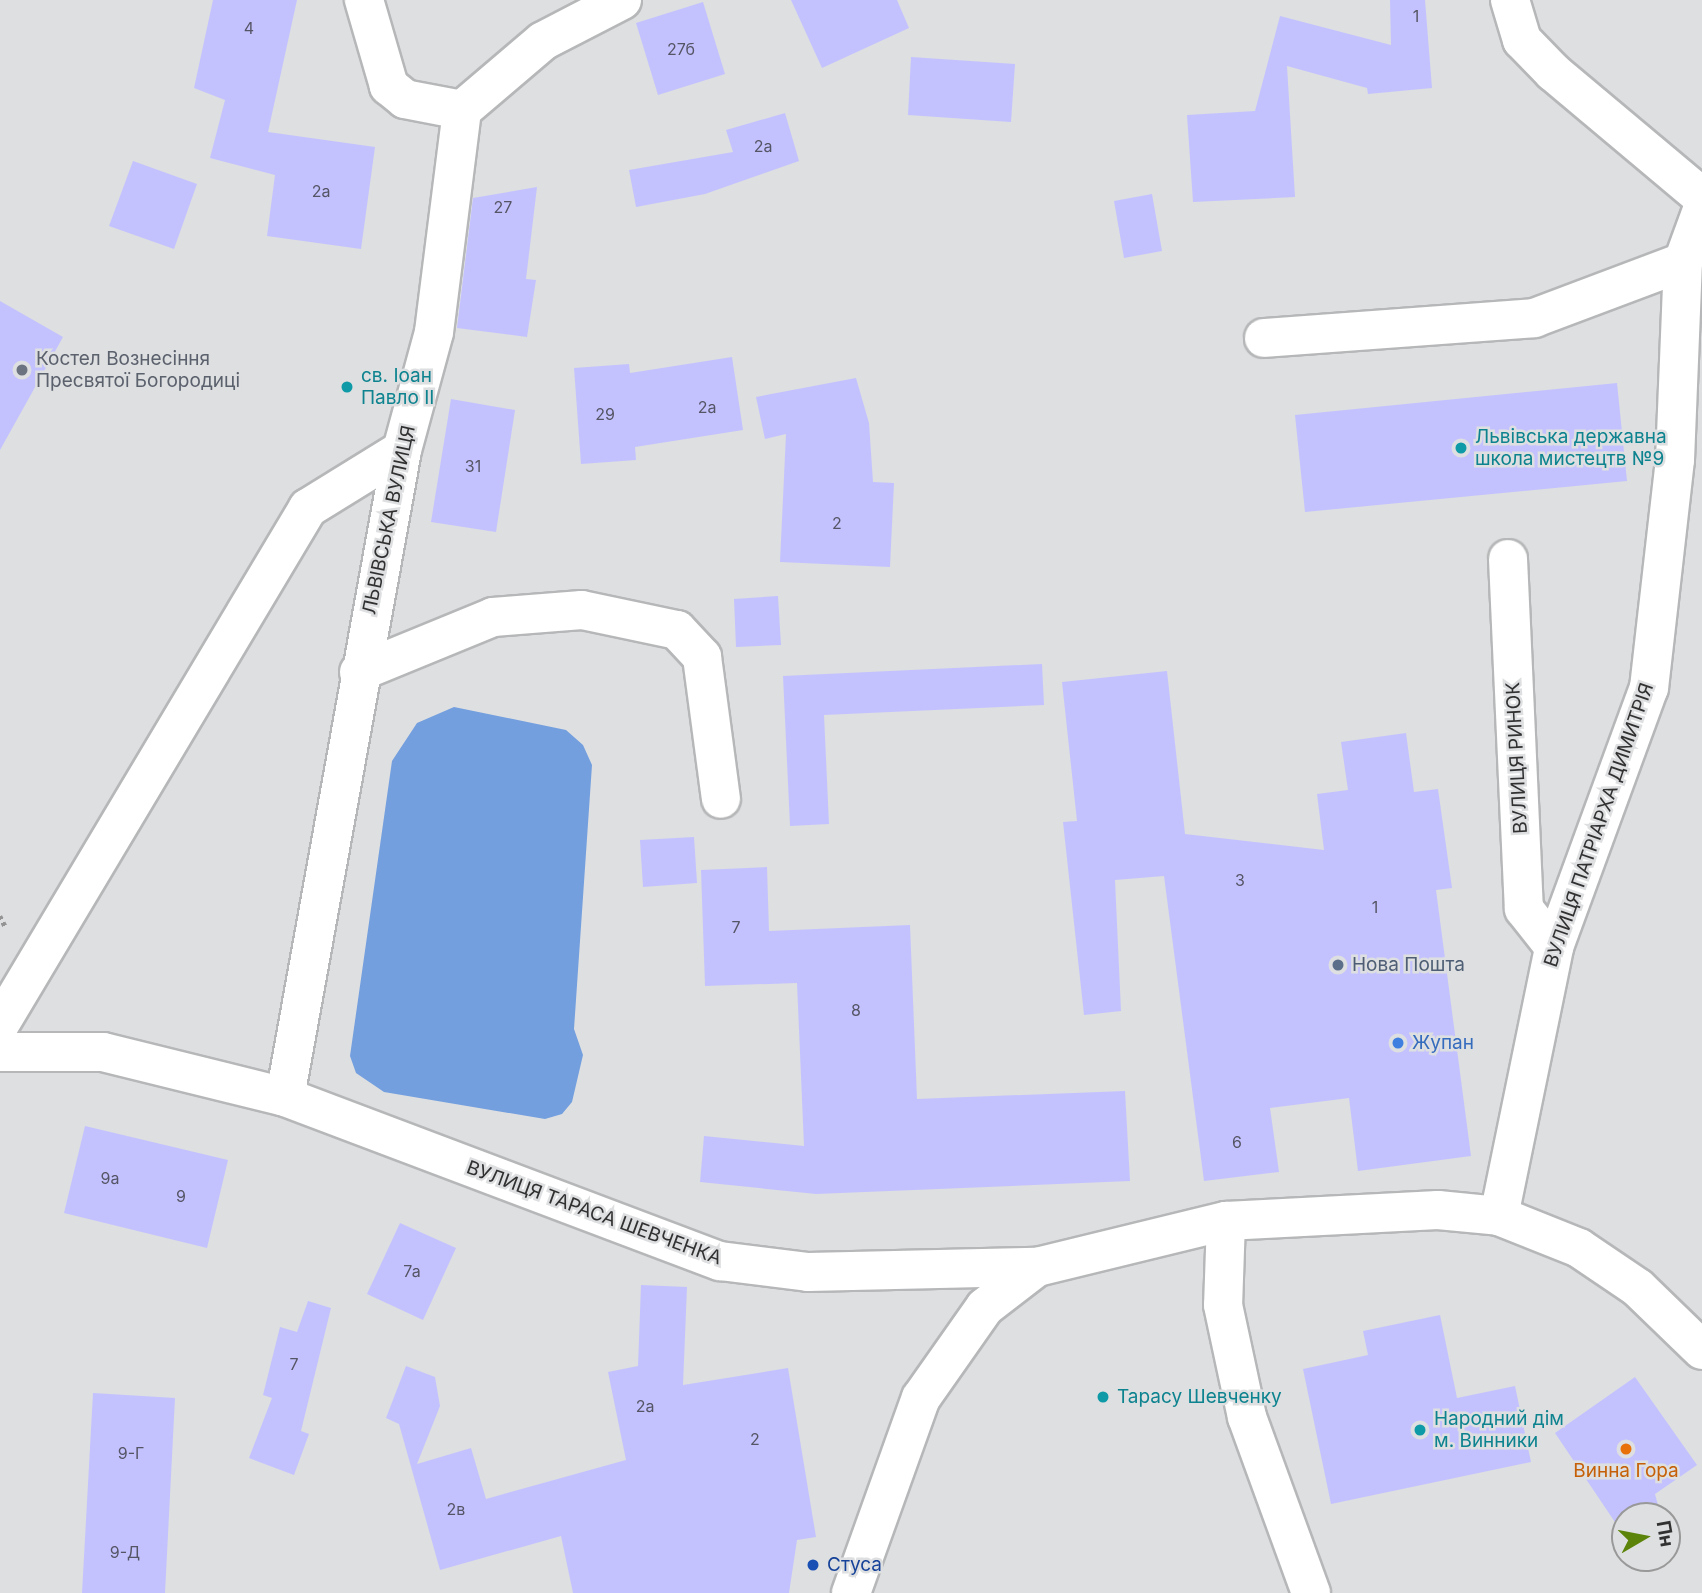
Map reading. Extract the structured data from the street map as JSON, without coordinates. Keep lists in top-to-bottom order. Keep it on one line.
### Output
{"streets":{"street":["ЛЬВІВСЬКА ВУЛИЦЯ","ВУЛИЦЯ РИНОК","ВУЛИЦЯ ПАТРІАРХА ДИМИТРІЯ","ВУЛИЦЯ ТАРАСА ШЕВЧЕНКА"]},"crossings":[["ЛЬВІВСЬКА ВУЛИЦЯ","ВУЛИЦЯ ТАРАСА ШЕВЧЕНКА"],["ВУЛИЦЯ РИНОК","ВУЛИЦЯ ПАТРІАРХА ДИМИТРІЯ"],["ВУЛИЦЯ ПАТРІАРХА ДИМИТРІЯ","ВУЛИЦЯ ТАРАСА ШЕВЧЕНКА"]],"places":["Костел Вознесіння Пресвятої Богородиці","св. Іоан Павло ІІ","Львівська державна школа мистецтв №9","Нова Пошта","Жупан","Тарасу Шевченку","Народний дім м. Винники","Винна Гора","Стуса"],"house_numbers":["1","4","27б","2а","2а","27","2а","29","31","2","3","1","7","8","6","9а","9","7а","7","2а","2","9-Г","2в","9-Д"],"north":"right"}
